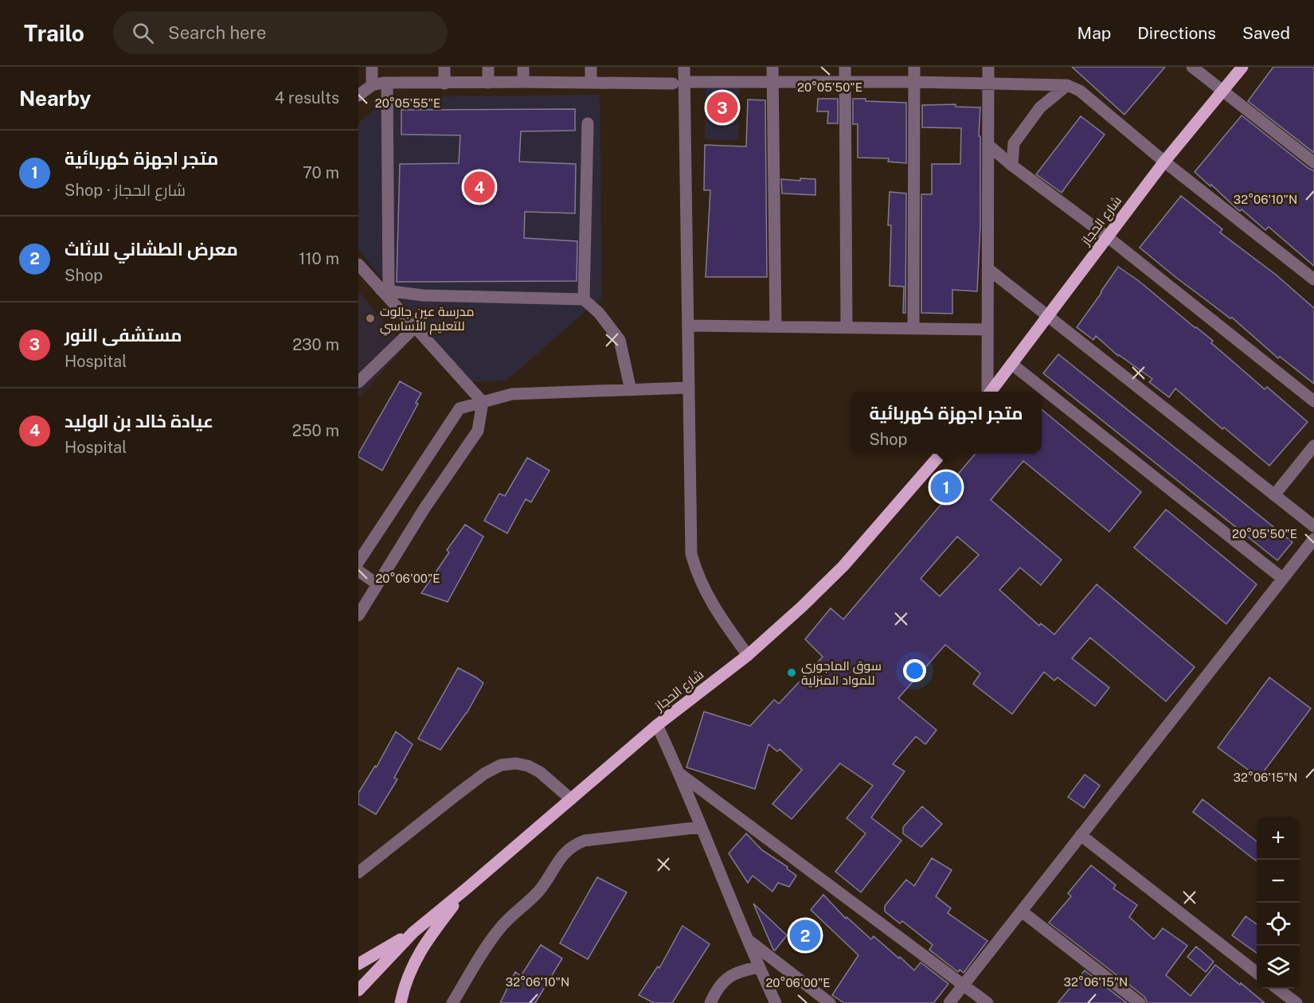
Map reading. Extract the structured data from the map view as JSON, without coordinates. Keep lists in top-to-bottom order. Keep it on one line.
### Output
{"streets":{"main road":["شارع الحجاز"]},"places":["مدرسة عين جالوت للتعليم الأساسي","سوق الماجوري للمواد المنزلية"],"page":{"header":"Trailo","search":"Search here","nav":["Map","Directions","Saved"],"heading":["Nearby","4 results"],"pins":["3","4","1","2"],"list":[{"mark":"1","name":"متجر اجهزة كهربائية","note":"Shop · شارع الحجاز","value":"70 m"},{"mark":"2","name":"معرض الطشاني للاثاث","note":"Shop","value":"110 m"},{"mark":"3","name":"مستشفى النور","note":"Hospital","value":"230 m"},{"mark":"4","name":"عيادة خالد بن الوليد","note":"Hospital","value":"250 m"}],"popup":["متجر اجهزة كهربائية","Shop"],"map_buttons":["+","−"]},"coordinates":["20°05'50\"E","20°05'55\"E","32°06'10\"N","20°06'00\"E","32°06'15\"N"]}
